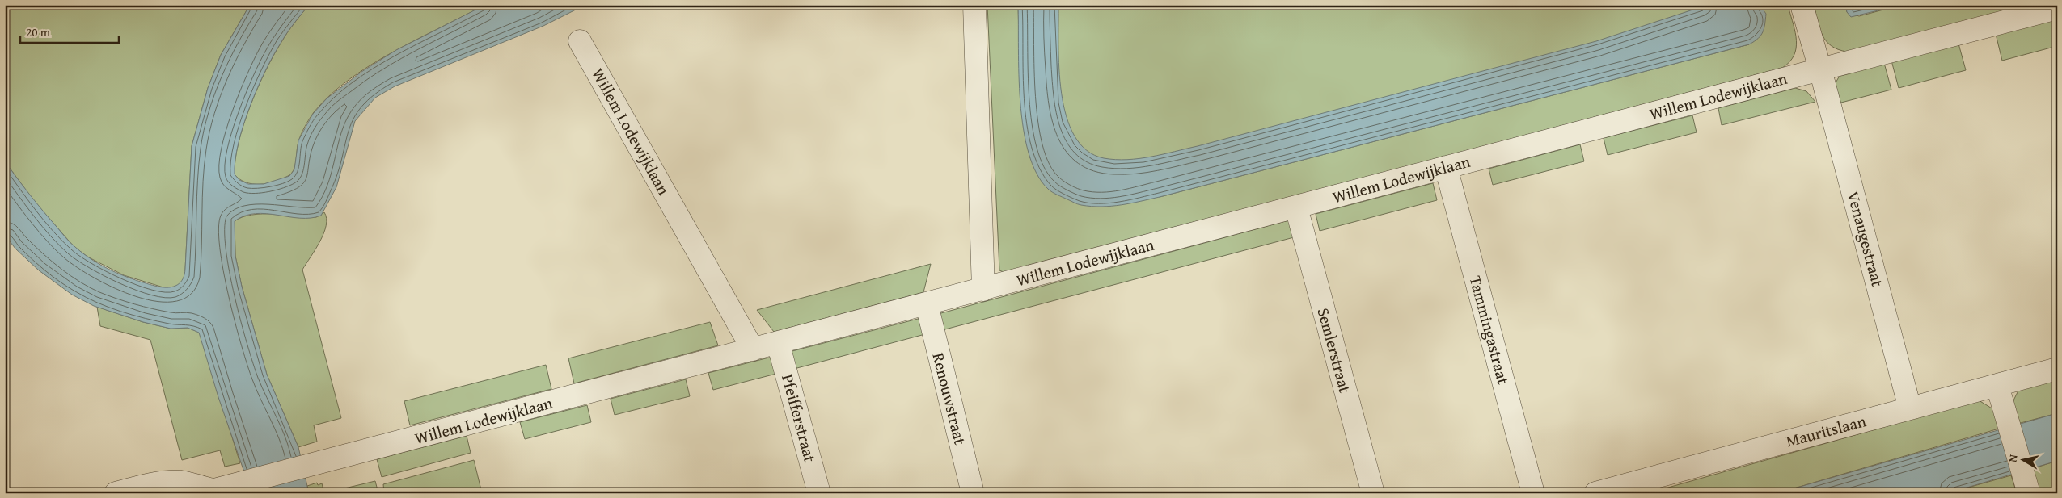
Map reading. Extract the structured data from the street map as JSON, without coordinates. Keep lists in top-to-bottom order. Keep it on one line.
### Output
{"streets":{"street":["Willem Lodewijklaan","Venaugestraat","Tammingastraat","Semlerstraat","Renouwstraat","Pfeifferstraat","Mauritslaan"]},"crossings":[["Willem Lodewijklaan","Venaugestraat"],["Willem Lodewijklaan","Tammingastraat"],["Willem Lodewijklaan","Semlerstraat"],["Willem Lodewijklaan","Renouwstraat"],["Willem Lodewijklaan","Pfeifferstraat"],["Venaugestraat","Mauritslaan"]],"scale_bar":"20 m","north":"left"}
